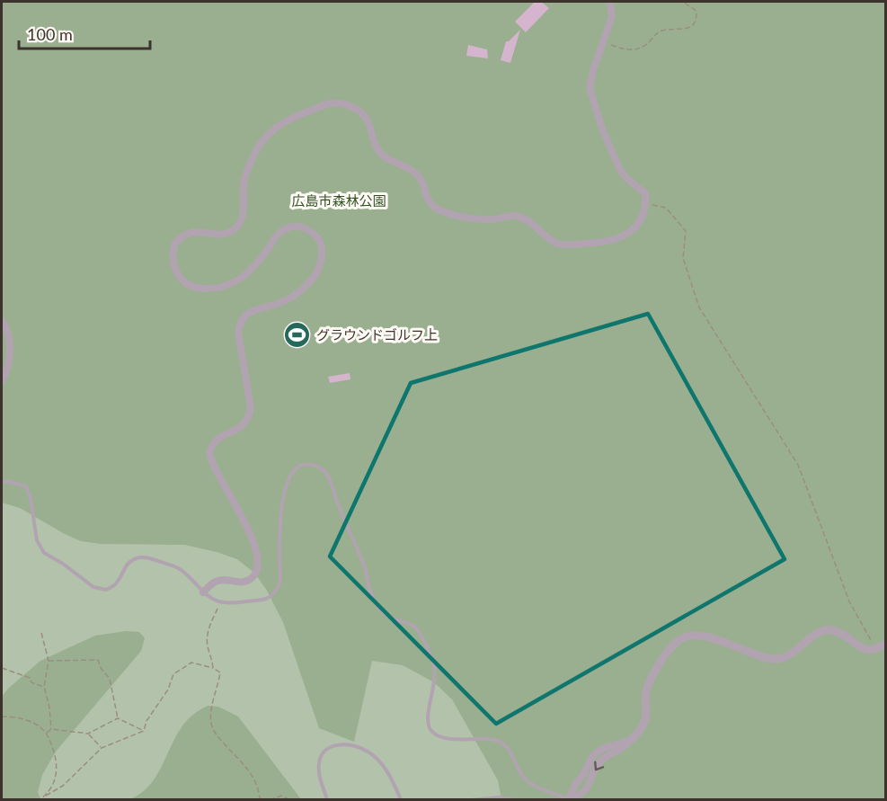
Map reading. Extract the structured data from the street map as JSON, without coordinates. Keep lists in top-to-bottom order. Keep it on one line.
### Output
{"parks":["広島市森林公園"],"places":{"sports":["グラウンドゴルフ上"]},"scale_bar":"100 m"}
